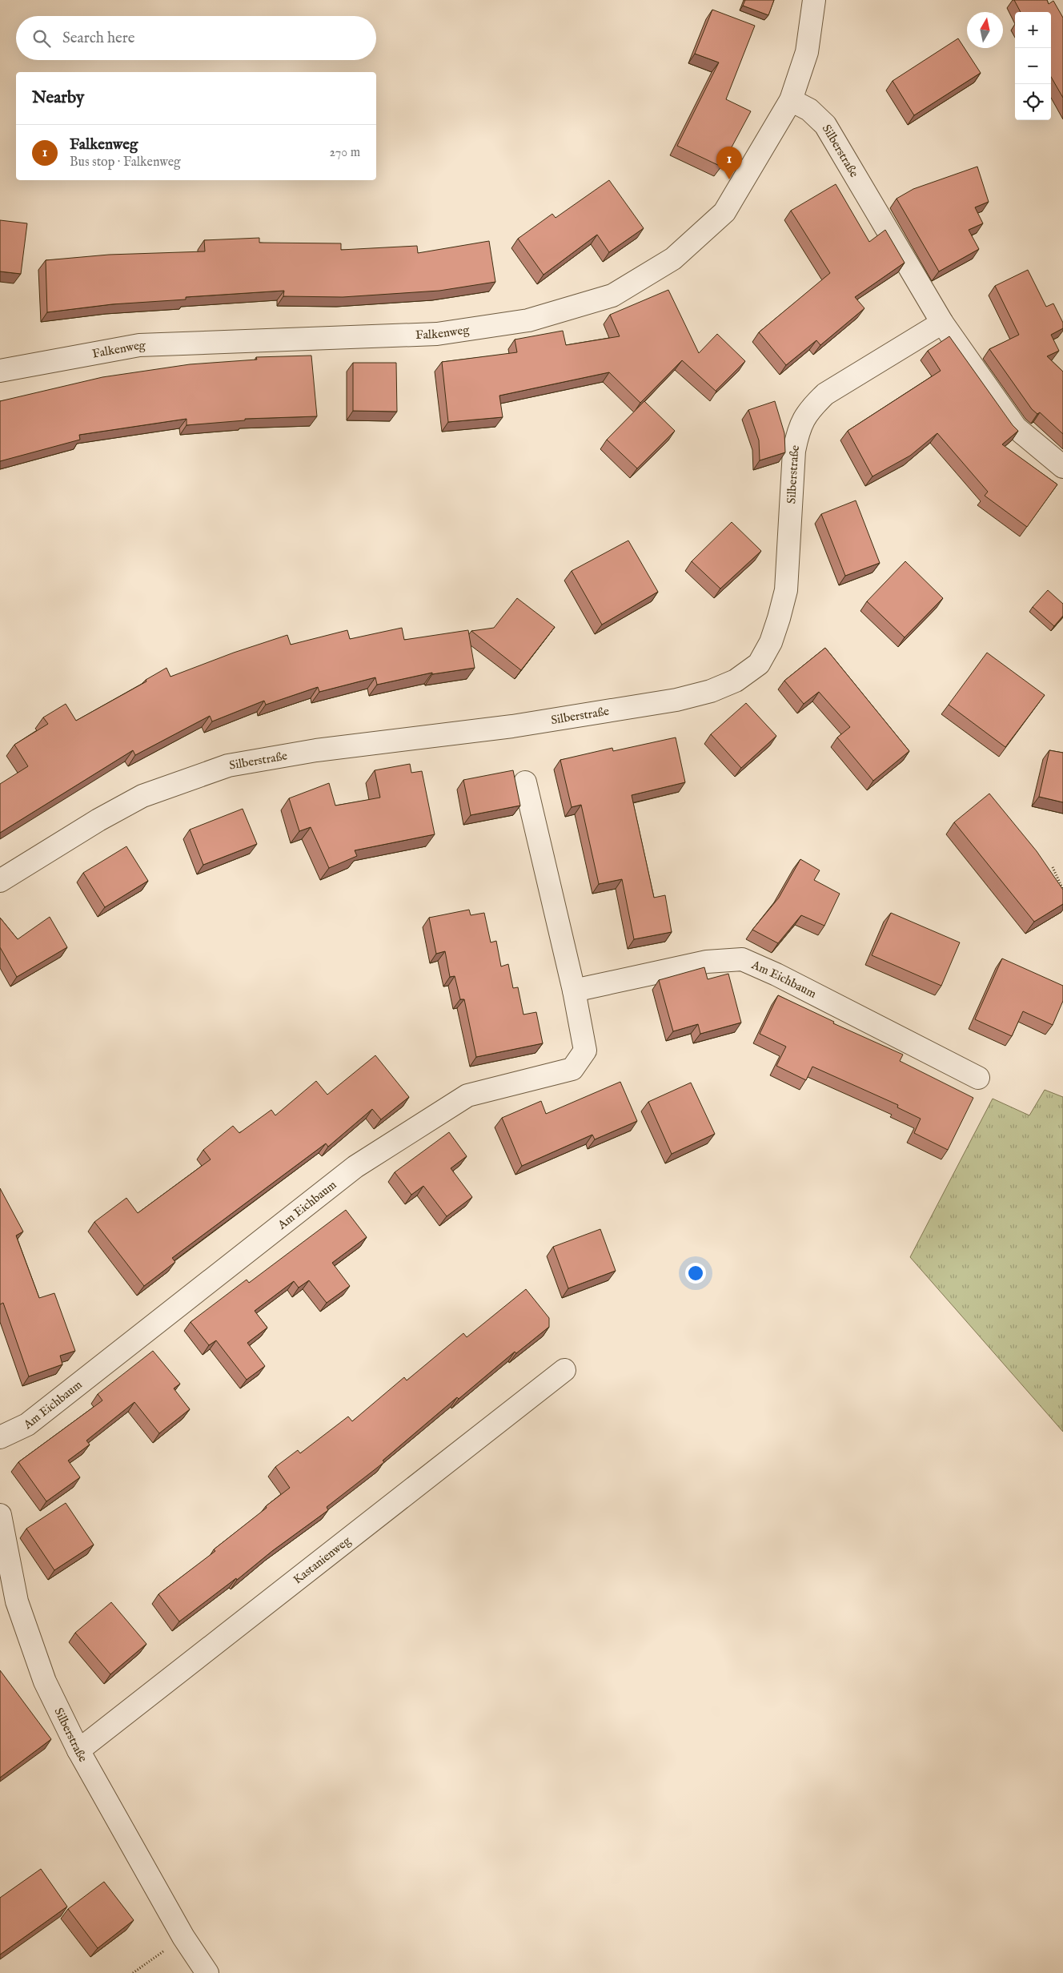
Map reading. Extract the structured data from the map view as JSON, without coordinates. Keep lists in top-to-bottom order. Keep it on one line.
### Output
{"streets":{"street":["Silberstraße","Falkenweg","Am Eichbaum","Kastanienweg"]},"crossings":[["Silberstraße","Falkenweg"],["Silberstraße","Kastanienweg"]],"north":"top","page":{"map_buttons":["+","−"],"search":"Search here","heading":"Nearby","list":[{"mark":"1","name":"Falkenweg","note":"Bus stop · Falkenweg","value":"270 m"}],"pins":"1"}}
